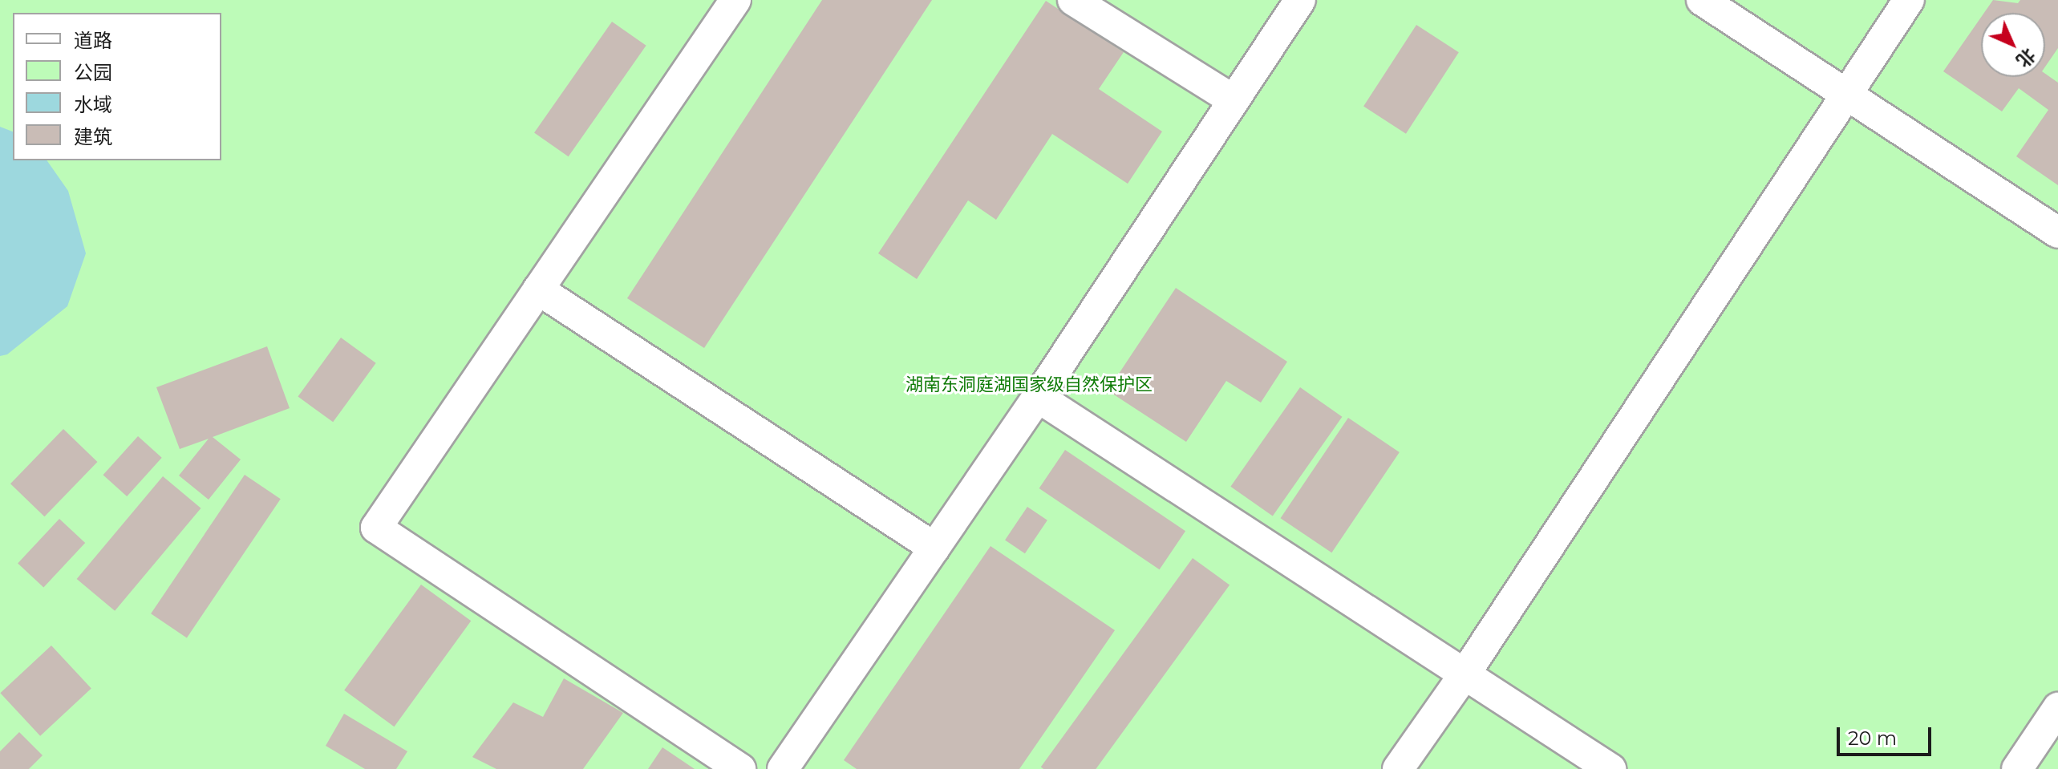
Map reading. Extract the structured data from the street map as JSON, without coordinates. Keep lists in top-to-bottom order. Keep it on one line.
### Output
{"parks":["湖南东洞庭湖国家级自然保护区"],"legend":["道路","公园","水域","建筑"],"scale_bar":"20 m","north":"bottom right"}
